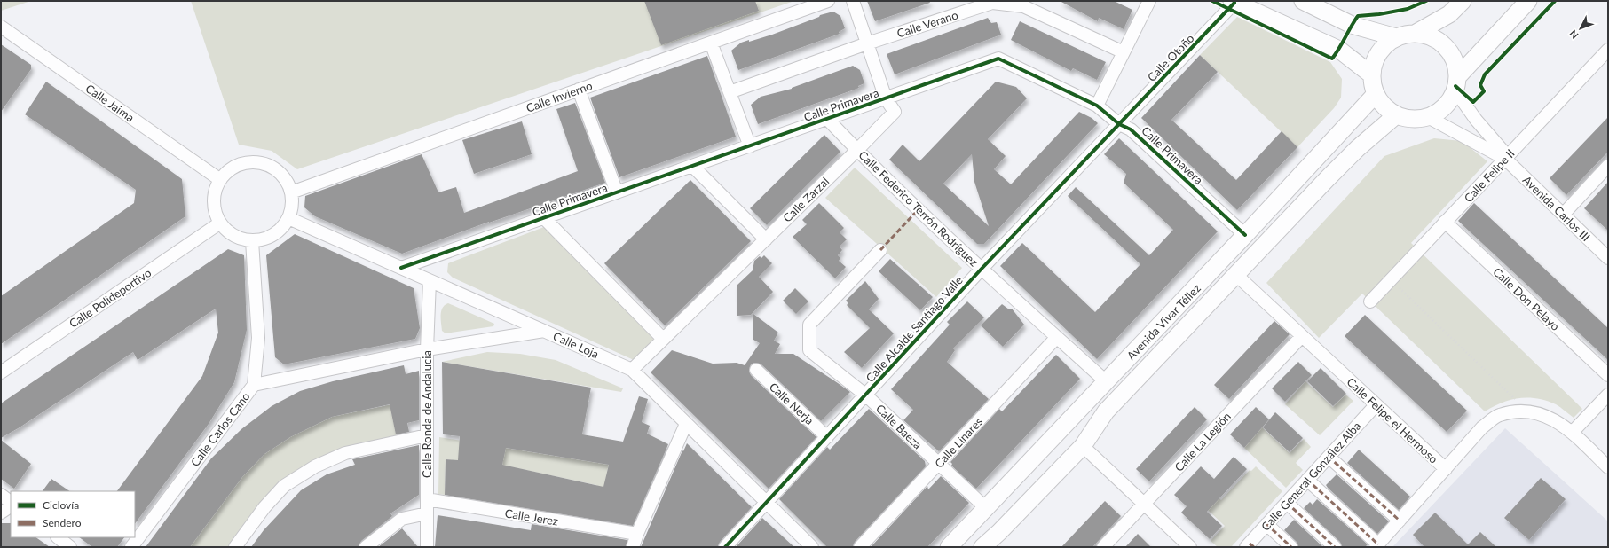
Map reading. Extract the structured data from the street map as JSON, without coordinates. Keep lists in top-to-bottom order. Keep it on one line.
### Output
{"streets":{"street":["Calle Verano","Calle Otoño","Calle Invierno","Calle Jaima","Calle Primavera","Calle Felipe II","Calle Zarzal","Calle Federico Terrón Rodríguez","Avenida Carlos III","Calle Polideportivo","Calle Don Pelayo","Avenida Vivar Téllez","Calle Alcalde Santiago Valle","Calle Loja","Calle Nerja","Calle Ronda de Andalucia","Calle Felipe el Hermoso","Calle Baeza","Calle Carlos Cano","Calle La Legión","Calle Linares","Calle General González Alba","Calle Jerez"]},"crossings":[["Calle Verano","Calle Zarzal"],["Calle Otoño","Calle Primavera"],["Calle Otoño","Calle Alcalde Santiago Valle"],["Calle Invierno","Calle Jaima"],["Calle Invierno","Calle Polideportivo"],["Calle Invierno","Calle Loja"],["Calle Jaima","Calle Polideportivo"],["Calle Jaima","Calle Loja"],["Calle Primavera","Calle Zarzal"],["Calle Primavera","Calle Federico Terrón Rodríguez"],["Calle Primavera","Avenida Vivar Téllez"],["Calle Primavera","Calle Alcalde Santiago Valle"],["Calle Primavera","Calle Loja"],["Calle Felipe II","Avenida Carlos III"],["Calle Felipe II","Calle Don Pelayo"],["Calle Zarzal","Calle Federico Terrón Rodríguez"],["Calle Zarzal","Calle Loja"],["Calle Federico Terrón Rodríguez","Avenida Vivar Téllez"],["Calle Federico Terrón Rodríguez","Calle Alcalde Santiago Valle"],["Calle Federico Terrón Rodríguez","Calle Linares"],["Avenida Carlos III","Avenida Vivar Téllez"],["Calle Polideportivo","Calle Loja"],["Avenida Vivar Téllez","Calle Felipe el Hermoso"],["Avenida Vivar Téllez","Calle Baeza"],["Calle Alcalde Santiago Valle","Calle Loja"],["Calle Alcalde Santiago Valle","Calle Nerja"],["Calle Alcalde Santiago Valle","Calle Baeza"],["Calle Loja","Calle Ronda de Andalucia"],["Calle Loja","Calle Carlos Cano"],["Calle Ronda de Andalucia","Calle Carlos Cano"],["Calle Ronda de Andalucia","Calle Jerez"],["Calle Felipe el Hermoso","Calle La Legión"],["Calle Felipe el Hermoso","Calle General González Alba"],["Calle Baeza","Calle Linares"]],"legend":["Ciclovía","Sendero"],"north":"bottom left"}
